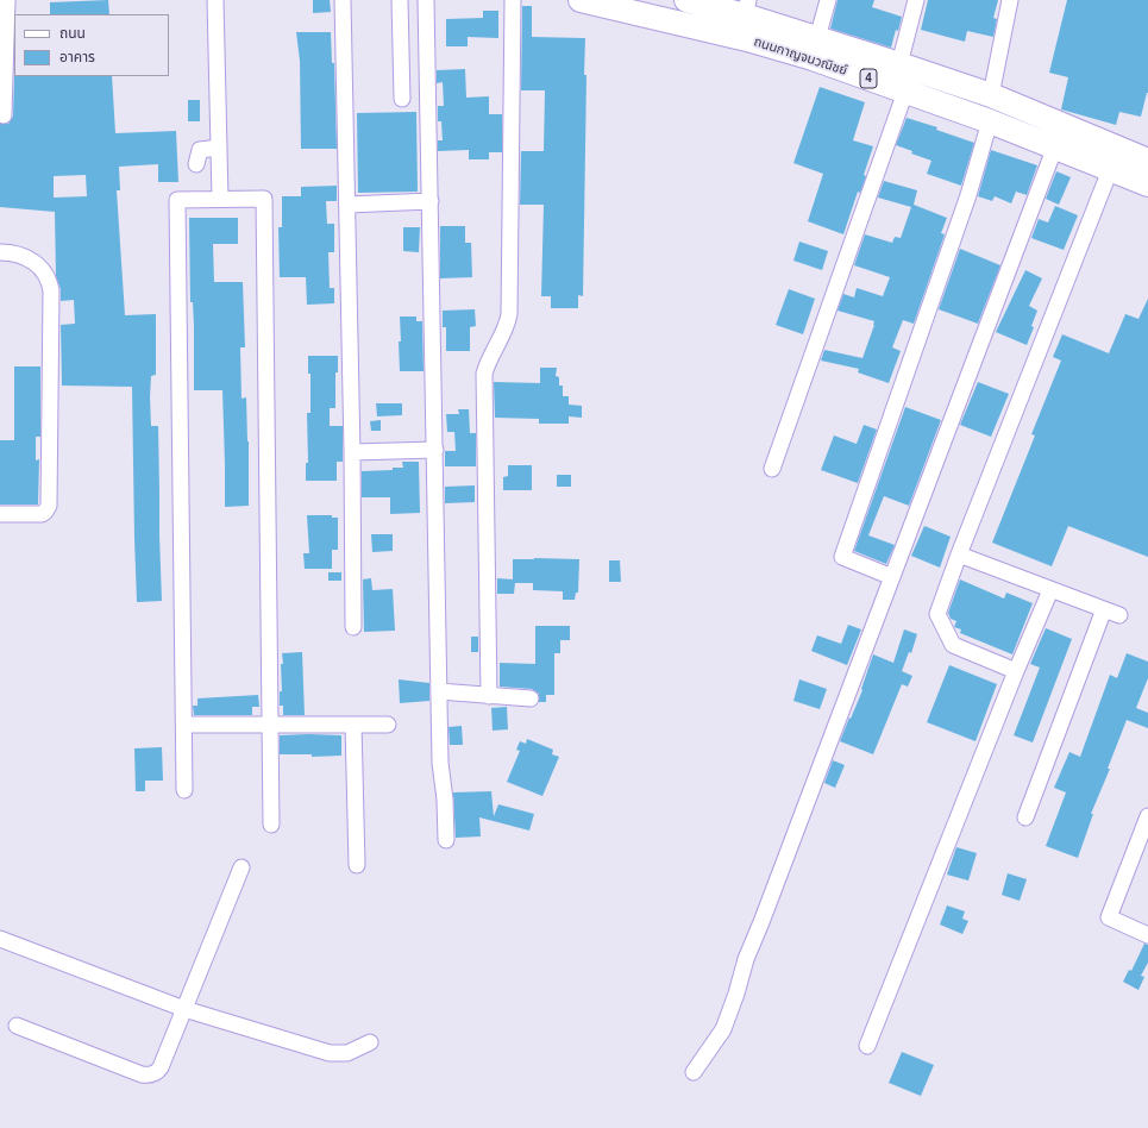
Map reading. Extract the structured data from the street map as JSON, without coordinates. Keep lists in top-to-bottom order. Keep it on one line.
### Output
{"streets":{"highway":["ถนนกาญจนวณิชย์","4"]},"legend":["ถนน","อาคาร"]}
